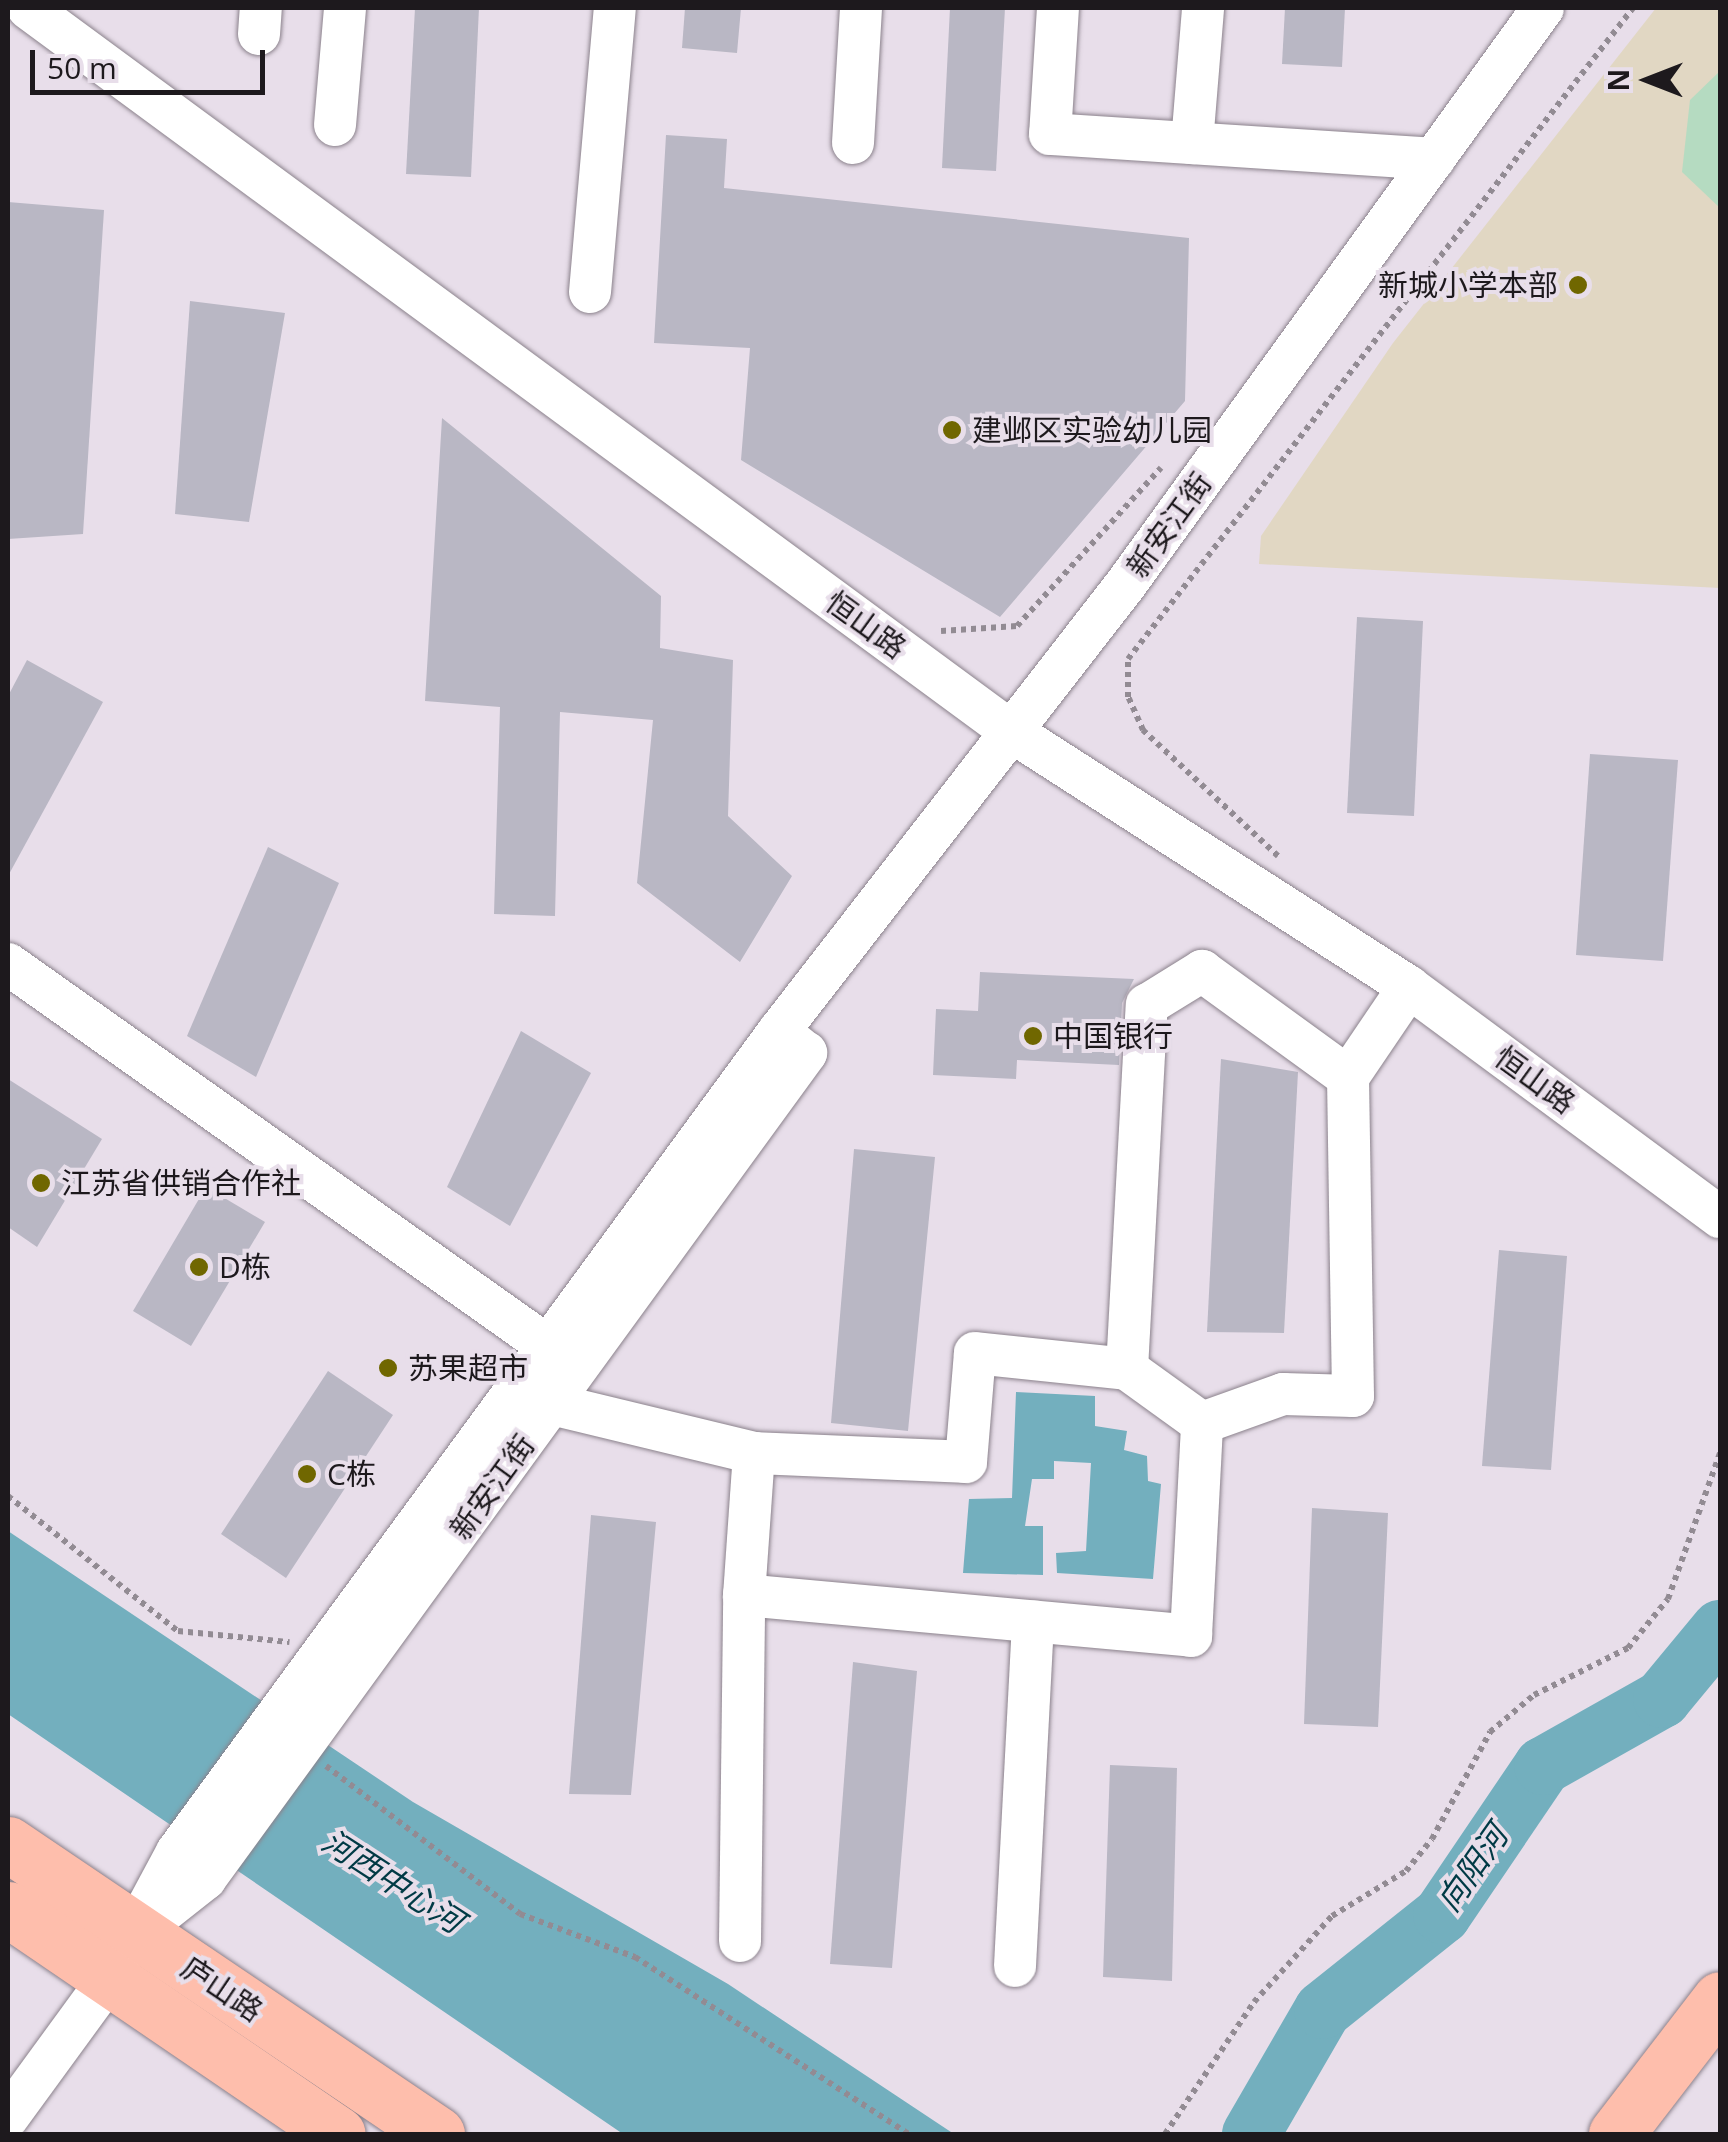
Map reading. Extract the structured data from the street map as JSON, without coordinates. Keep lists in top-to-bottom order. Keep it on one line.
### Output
{"streets":{"main road":["庐山路"],"street":["新安江街","恒山路"]},"crossings":[["新安江街","恒山路"],["新安江街","庐山路"]],"water":["向阳河","河西中心河"],"places":["新城小学本部","建邺区实验幼儿园","中国银行","江苏省供销合作社","D栋","苏果超市","C栋"],"scale_bar":"50 m","north":"left"}
